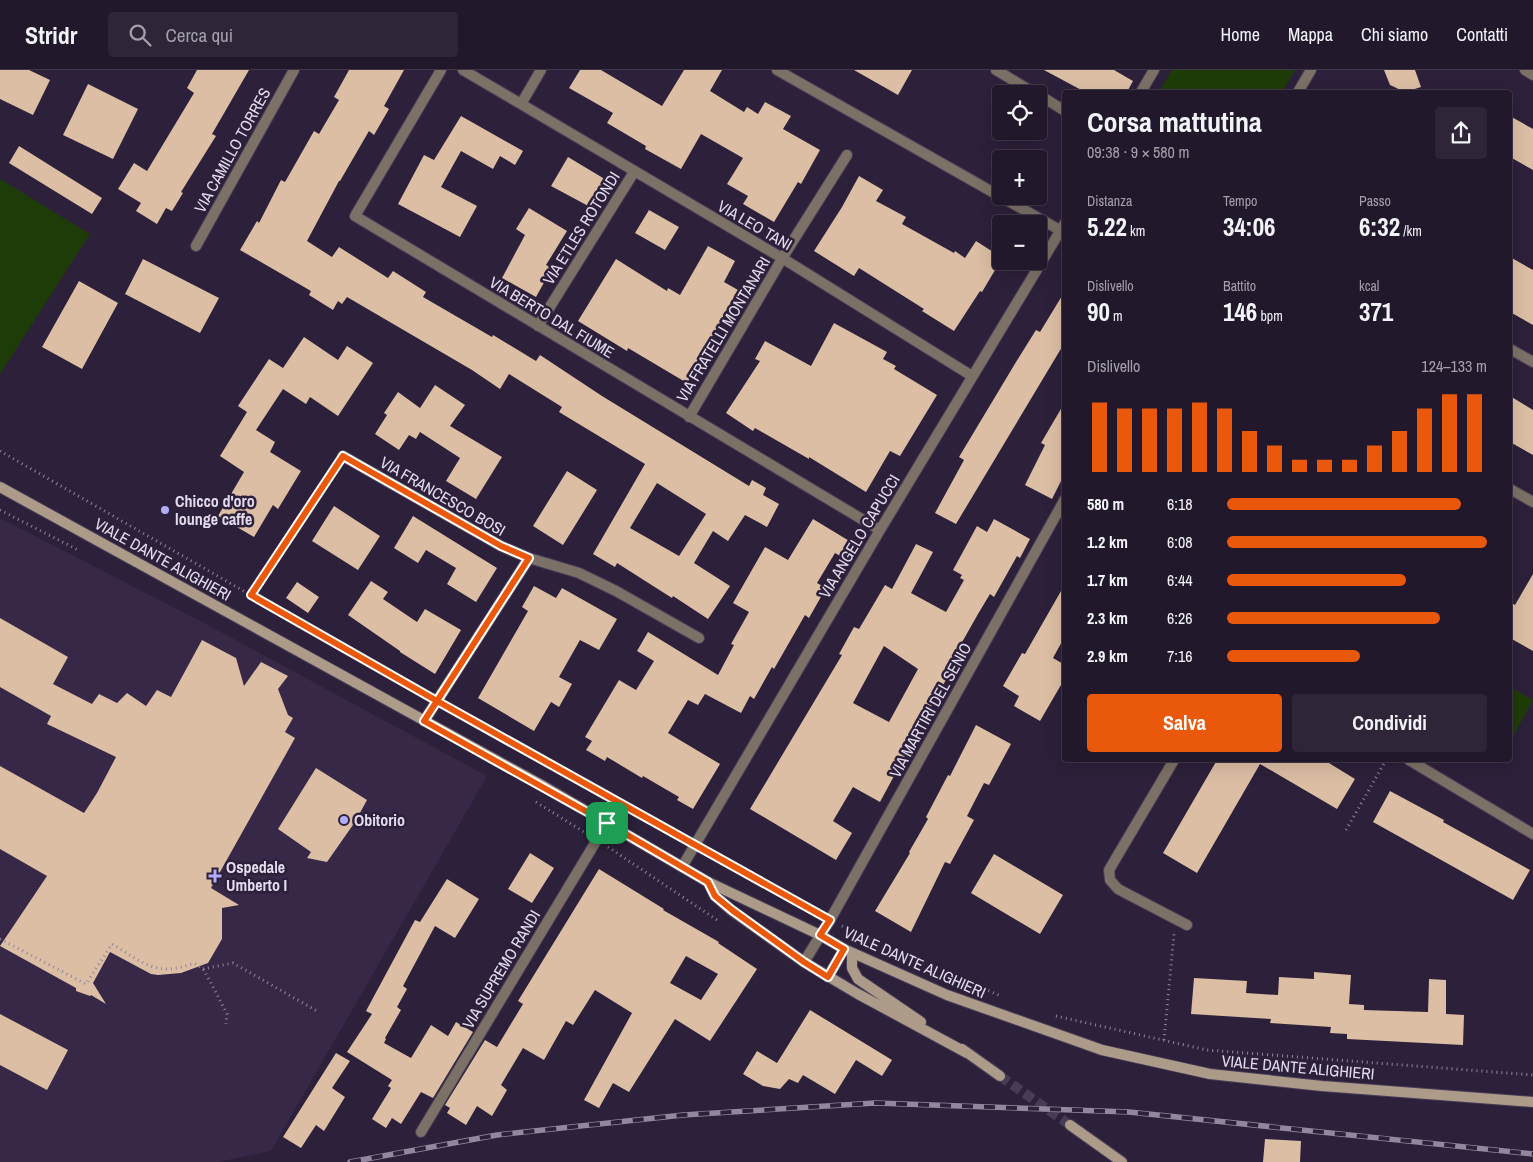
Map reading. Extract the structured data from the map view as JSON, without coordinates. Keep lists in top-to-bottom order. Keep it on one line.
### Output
{"streets":{"street":["VIA CAMILLO TORRES","VIA LEO TANI","VIA ETLES ROTONDI","VIA BERTO DAL FIUME","VIA FRATELLI MONTANARI","VIA FRANCESCO BOSI","VIA ANGELO CAPUCCI","VIALE DANTE ALIGHIERI","VIA MARTIRI DEL SENIO","VIA SUPREMO RANDI"]},"crossings":[["VIA LEO TANI","VIA ETLES ROTONDI"],["VIA LEO TANI","VIA FRATELLI MONTANARI"],["VIA LEO TANI","VIA ANGELO CAPUCCI"],["VIA ETLES ROTONDI","VIA BERTO DAL FIUME"],["VIA BERTO DAL FIUME","VIA FRATELLI MONTANARI"],["VIA BERTO DAL FIUME","VIA ANGELO CAPUCCI"],["VIA ANGELO CAPUCCI","VIALE DANTE ALIGHIERI"],["VIALE DANTE ALIGHIERI","VIA MARTIRI DEL SENIO"],["VIALE DANTE ALIGHIERI","VIA SUPREMO RANDI"]],"places":{"other":["Chicco d'oro lounge caffe","Obitorio"],"health":["Ospedale Umberto I"]},"page":{"header":"Stridr","search":"Cerca qui","nav":["Home","Mappa","Chi siamo","Contatti"],"map_buttons":["+","−"],"heading":["Corsa mattutina","09:38 · 9 × 580 m"],"stats":[["Distanza","5.22 km"],["Tempo","34:06"],["Passo","6:32 /km"],["Dislivello","90 m"],["Battito","146 bpm"],["kcal","371"]],"chart":["Dislivello","124–133 m"],"list":[{"name":"580 m","note":"6:18"},{"name":"1.2 km","note":"6:08"},{"name":"1.7 km","note":"6:44"},{"name":"2.3 km","note":"6:26"},{"name":"2.9 km","note":"7:16"}],"buttons":["Salva","Condividi"]}}
